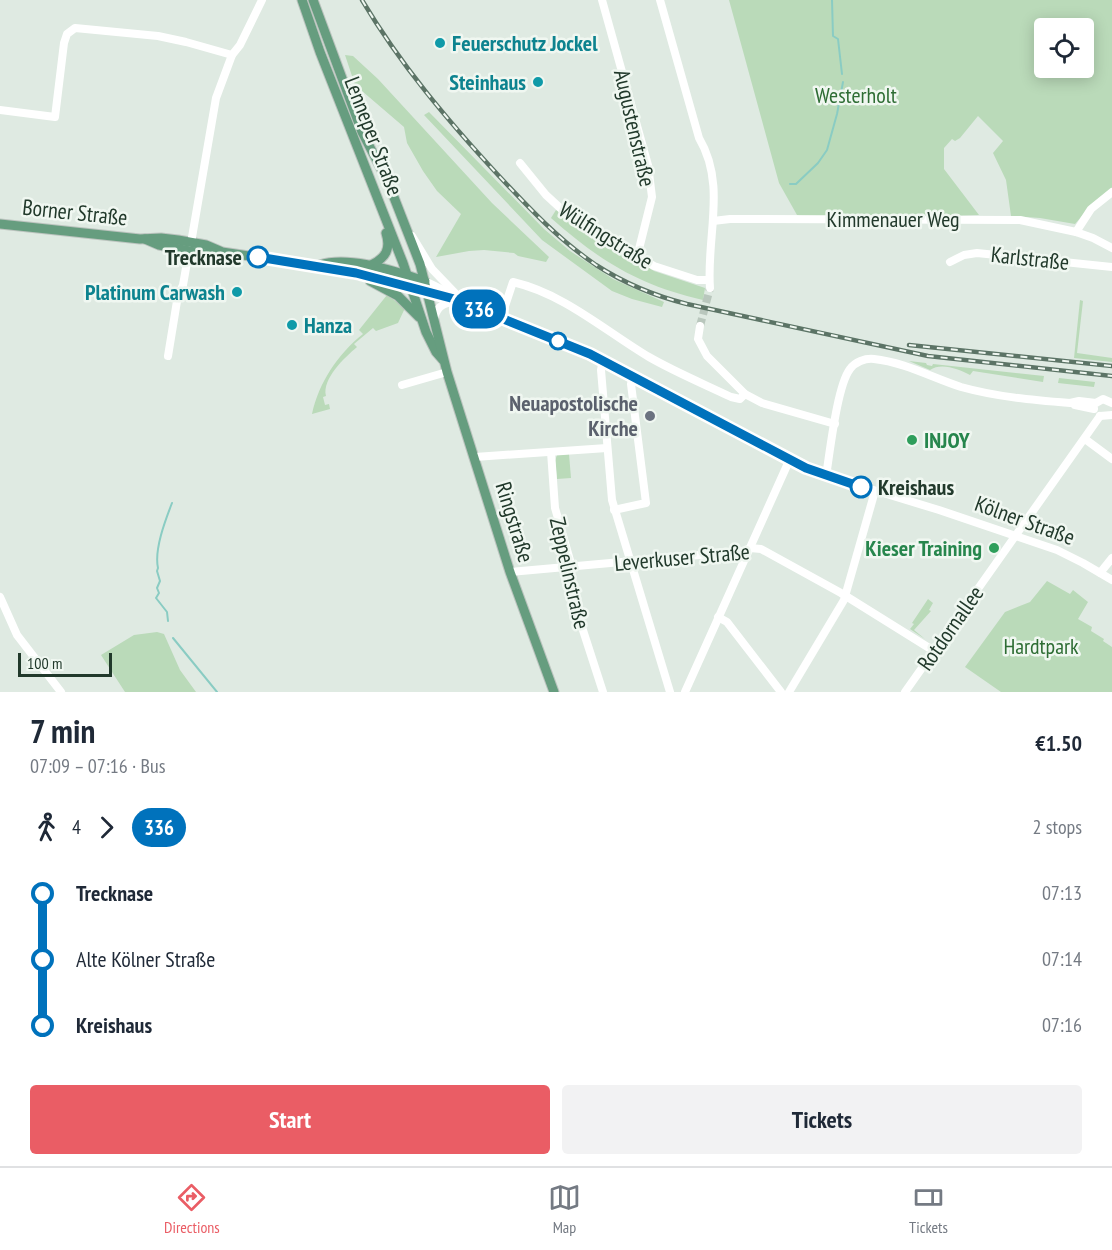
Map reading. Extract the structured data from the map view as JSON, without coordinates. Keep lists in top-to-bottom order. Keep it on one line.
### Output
{"streets":{"main road":["Lenneper Straße","Borner Straße","Kölner Straße","Ringstraße"],"street":["Augustenstraße","Kimmenauer Weg","Wülfingstraße","Karlstraße","Leverkuser Straße","Zeppelinstraße","Rotdornallee"]},"crossings":[["Augustenstraße","Wülfingstraße"],["Lenneper Straße","Borner Straße"],["Lenneper Straße","Kölner Straße"],["Lenneper Straße","Ringstraße"],["Borner Straße","Kölner Straße"],["Borner Straße","Ringstraße"],["Kimmenauer Weg","Wülfingstraße"],["Kimmenauer Weg","Karlstraße"],["Kölner Straße","Ringstraße"],["Kölner Straße","Rotdornallee"],["Ringstraße","Leverkuser Straße"],["Leverkuser Straße","Zeppelinstraße"],["Leverkuser Straße","Rotdornallee"]],"parks":["Westerholt","Hardtpark"],"places":["Feuerschutz Jockel","Steinhaus","Trecknase","Platinum Carwash","Hanza","Neuapostolische Kirche","INJOY","Kreishaus","Kieser Training"],"lines":["bus line 336"],"scale_bar":"100 m","page":{"on_map":"336","scale":"100 m","heading":["7 min","07:09 – 07:16 · Bus","€1.50"],"legs":["4","336","2 stops"],"list":[{"name":"Trecknase","value":"07:13"},{"name":"Alte Kölner Straße","value":"07:14"},{"name":"Kreishaus","value":"07:16"}],"buttons":["Start","Tickets"],"tabs":["Directions","Map","Tickets"]}}
